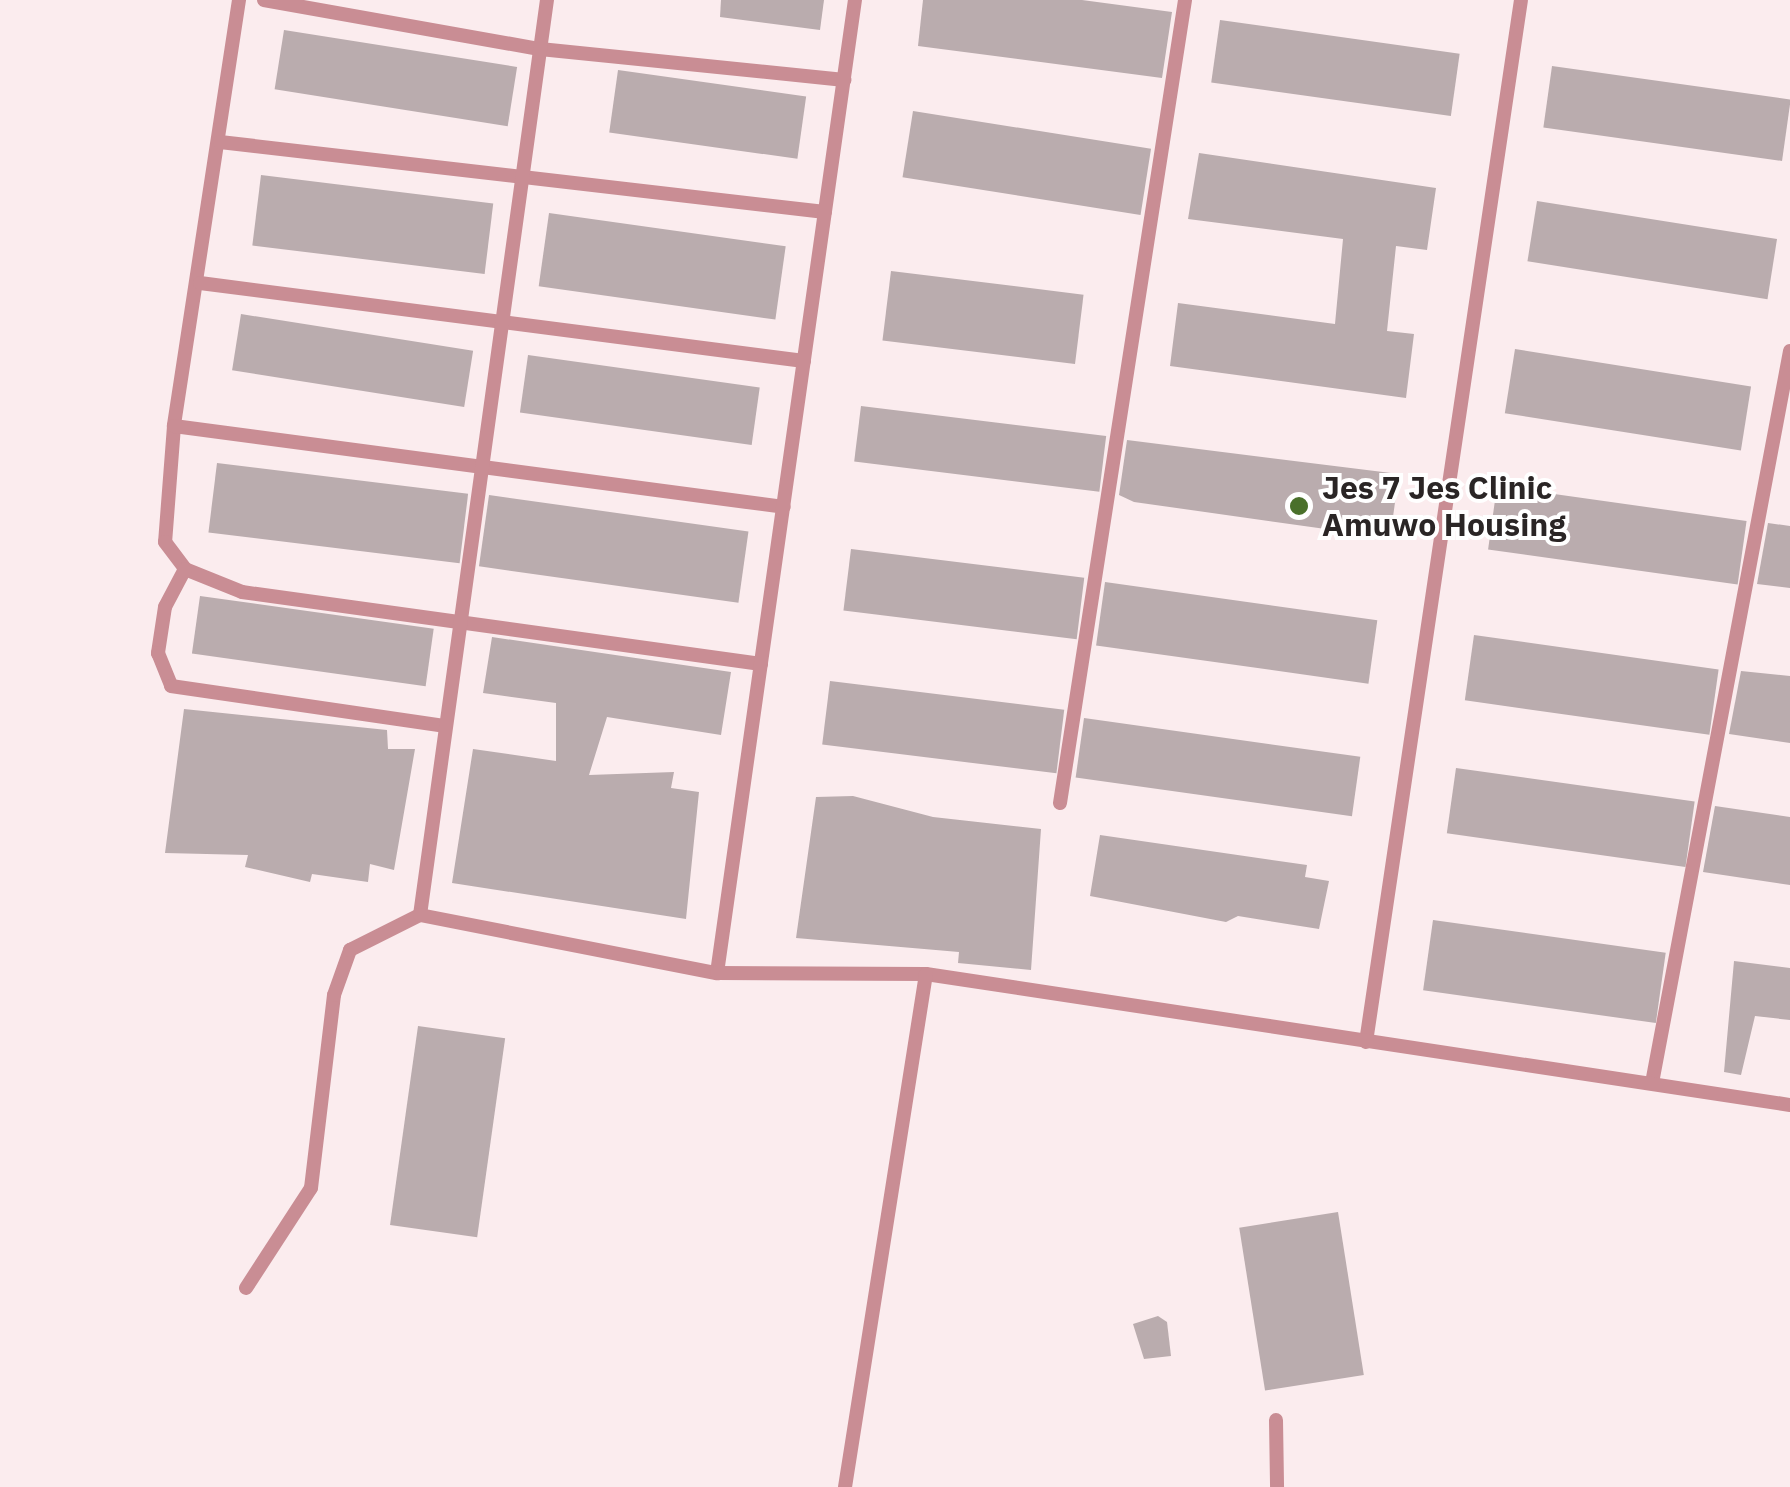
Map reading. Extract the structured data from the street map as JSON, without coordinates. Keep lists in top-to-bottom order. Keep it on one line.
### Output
{"places":["Jes 7 Jes Clinic Amuwo Housing"]}
